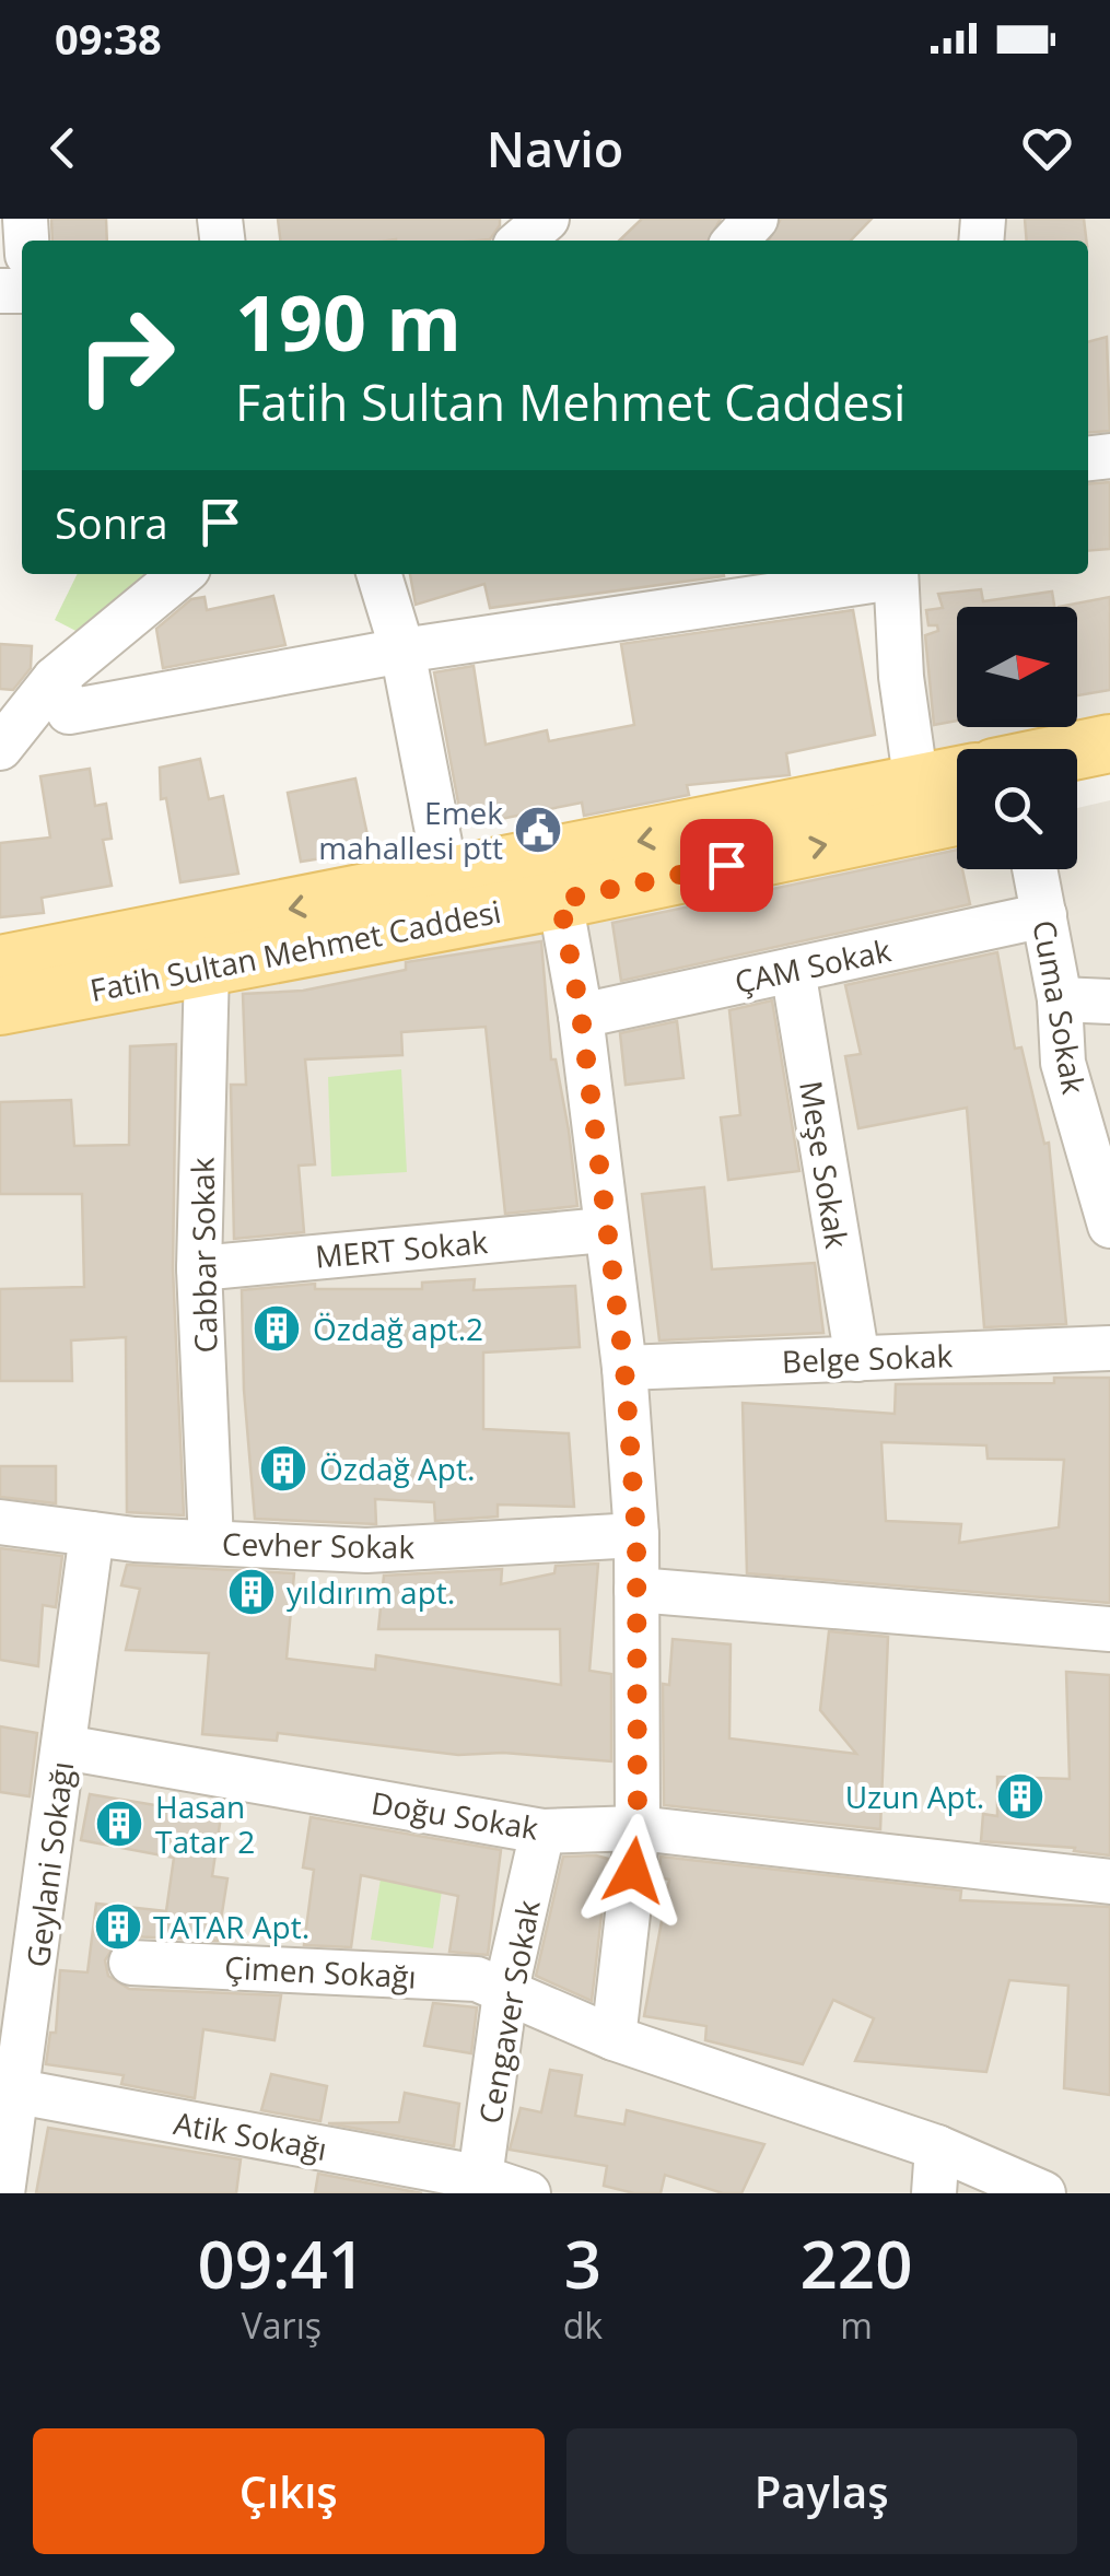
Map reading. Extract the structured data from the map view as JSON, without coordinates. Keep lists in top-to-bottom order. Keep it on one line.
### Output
{"streets":{"main road":["Fatih Sultan Mehmet Caddesi"],"street":["ÇAM Sokak","Cuma Sokak","Meşe Sokak","MERT Sokak","Cabbar Sokak","Belge Sokak","Cevher Sokak","Doğu Sokak","Geylani Sokağı","Çimen Sokağı","Cengaver Sokak","Atik Sokağı"]},"crossings":[["Fatih Sultan Mehmet Caddesi","Cabbar Sokak"],["ÇAM Sokak","Cuma Sokak"],["ÇAM Sokak","Meşe Sokak"],["Meşe Sokak","Belge Sokak"],["MERT Sokak","Cabbar Sokak"],["Cabbar Sokak","Cevher Sokak"],["Cevher Sokak","Geylani Sokağı"],["Doğu Sokak","Geylani Sokağı"],["Doğu Sokak","Cengaver Sokak"],["Geylani Sokağı","Atik Sokağı"],["Çimen Sokağı","Cengaver Sokak"],["Cengaver Sokak","Atik Sokağı"]],"places":{"public building":["Emek mahallesi ptt"],"building":["Özdağ apt.2","Özdağ Apt.","yıldırım apt.","Uzun Apt.","Hasan Tatar 2","TATAR Apt."]},"north":"right","page":{"status":"09:38","header":"Navio","turn":["190 m","Fatih Sultan Mehmet Caddesi"],"then":"Sonra","eta":["09:41","Varış","3","dk","220","m"],"buttons":["Çıkış","Paylaş"]}}
